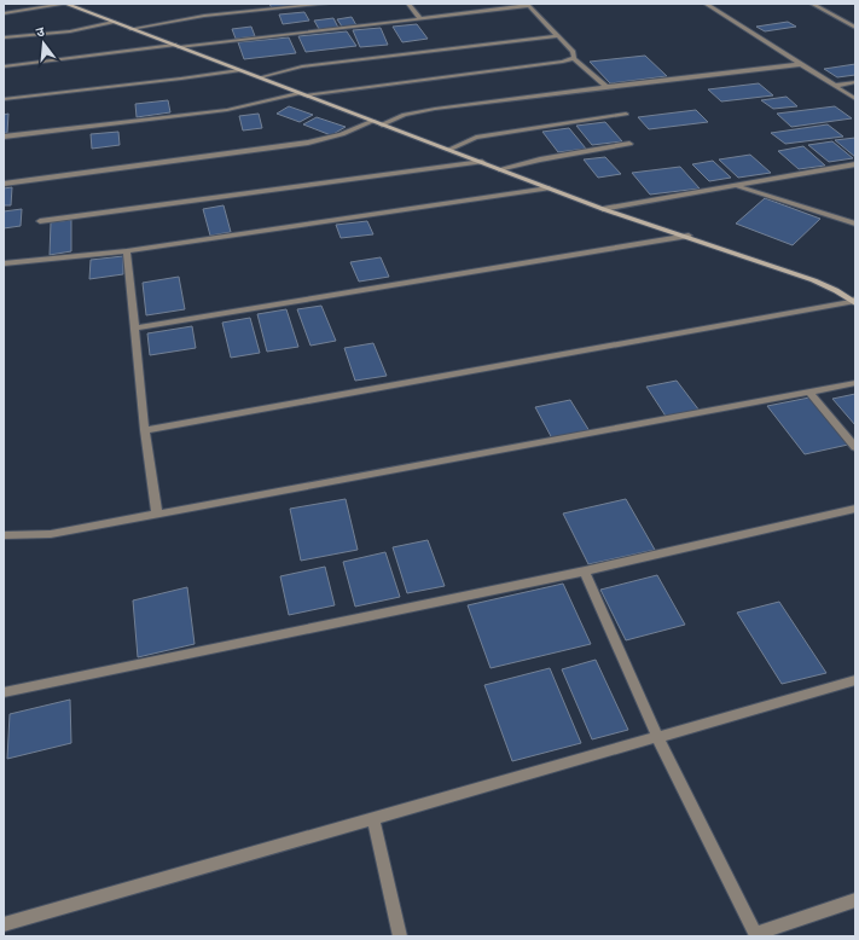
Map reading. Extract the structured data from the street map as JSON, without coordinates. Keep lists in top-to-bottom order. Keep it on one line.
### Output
{"north":"top"}
